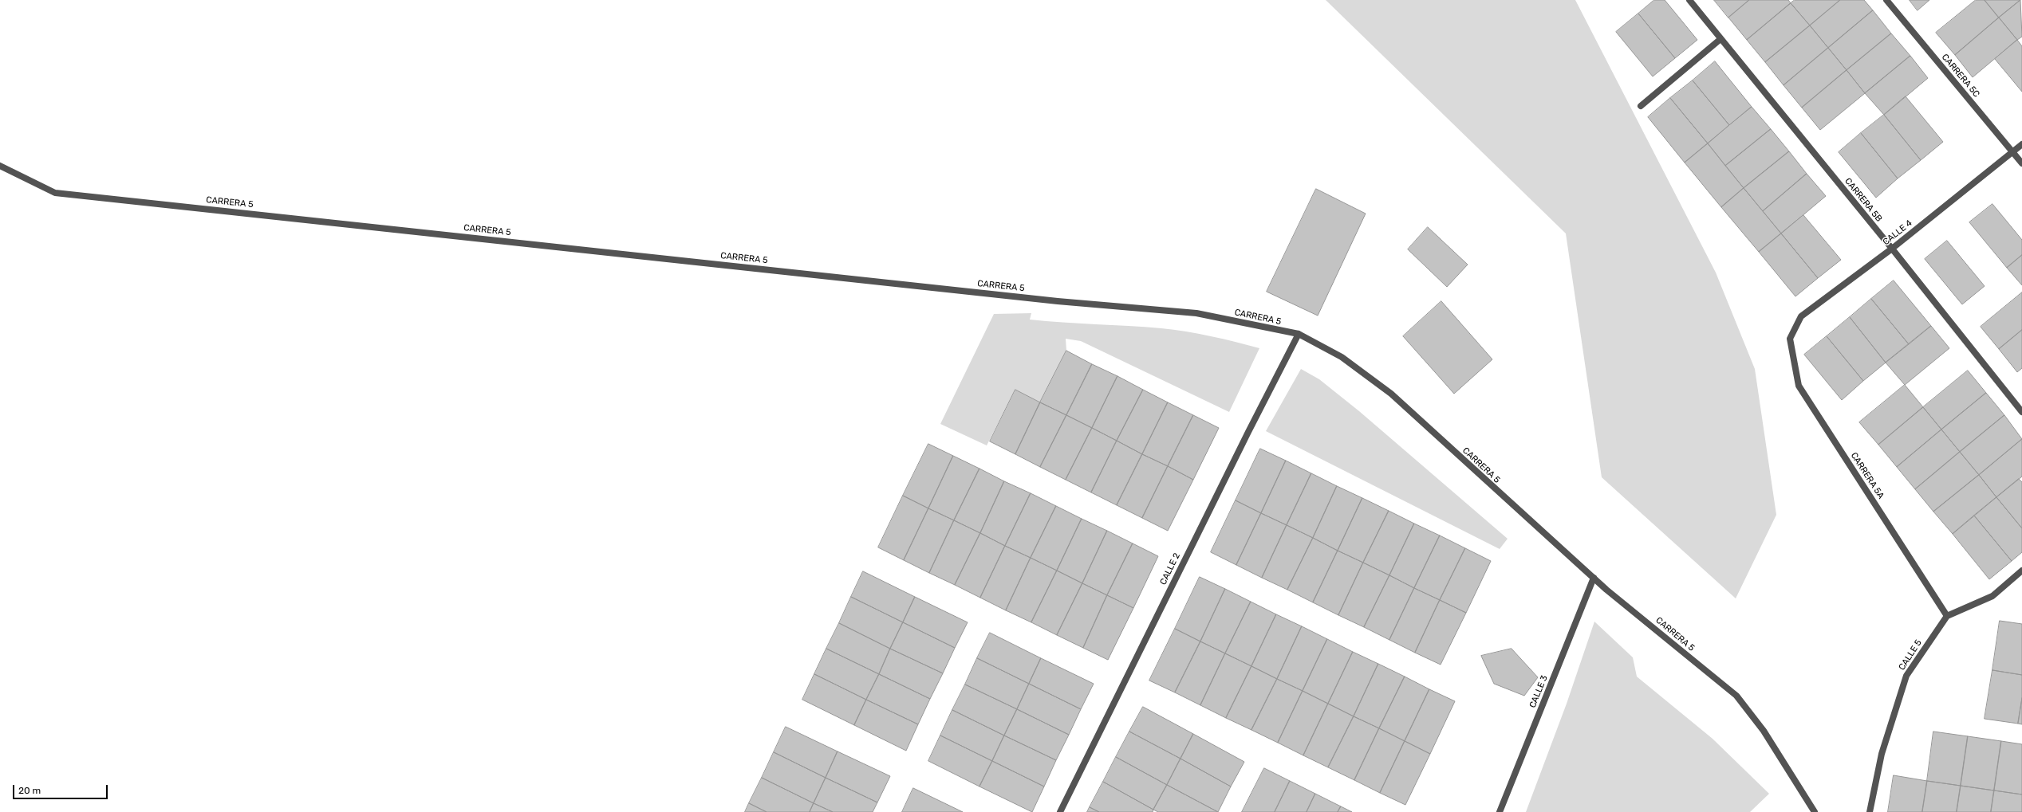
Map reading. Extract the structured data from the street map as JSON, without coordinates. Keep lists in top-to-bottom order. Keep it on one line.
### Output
{"streets":{"street":["CARRERA 5C","CARRERA 5B","CARRERA 5","CALLE 4","CARRERA 5A","CALLE 2","CALLE 5","CALLE 3"]},"crossings":[["CARRERA 5C","CALLE 4"],["CARRERA 5B","CALLE 4"],["CARRERA 5","CALLE 2"],["CARRERA 5","CALLE 3"],["CALLE 4","CARRERA 5A"],["CARRERA 5A","CALLE 5"]],"scale_bar":"20 m"}
